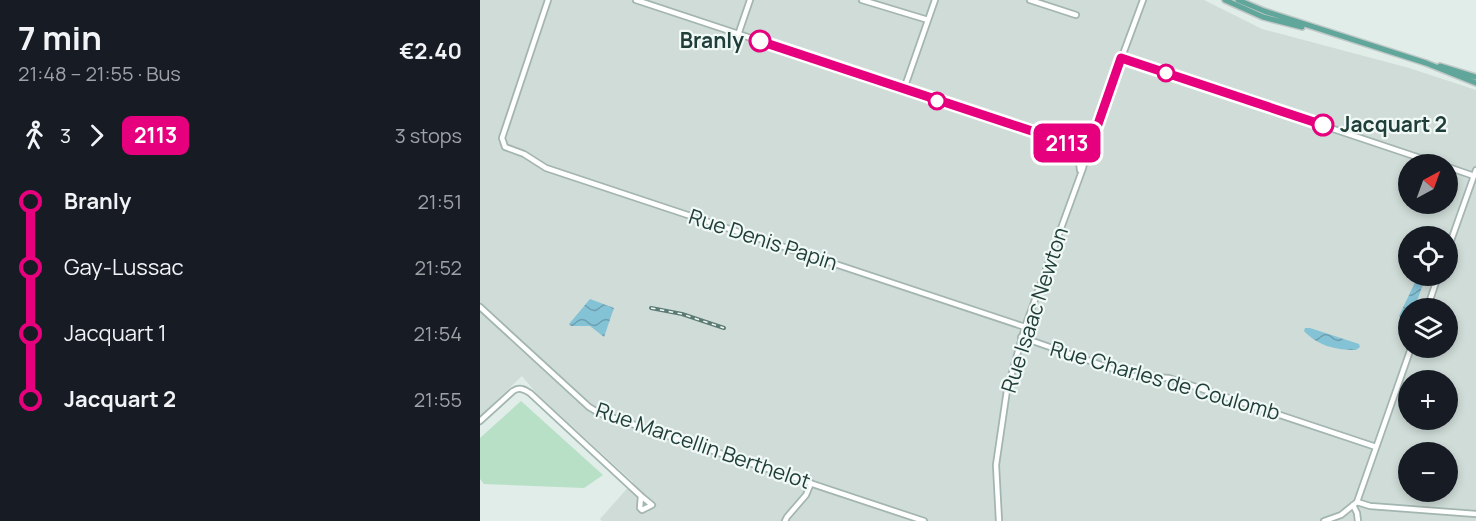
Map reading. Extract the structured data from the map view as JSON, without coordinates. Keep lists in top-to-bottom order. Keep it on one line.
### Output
{"streets":{"street":["Rue Denis Papin","Rue Isaac Newton","Rue Charles de Coulomb","Rue Marcellin Berthelot"]},"crossings":[["Rue Denis Papin","Rue Isaac Newton"],["Rue Isaac Newton","Rue Charles de Coulomb"]],"places":["Branly","Jacquart 2"],"lines":["bus line 2113"],"north":"top right","page":{"heading":["7 min","21:48 – 21:55 · Bus","€2.40"],"on_map":"2113","legs":["3","2113","3 stops"],"map_buttons":["+","−"],"list":[{"name":"Branly","value":"21:51"},{"name":"Gay-Lussac","value":"21:52"},{"name":"Jacquart 1","value":"21:54"},{"name":"Jacquart 2","value":"21:55"}]}}
